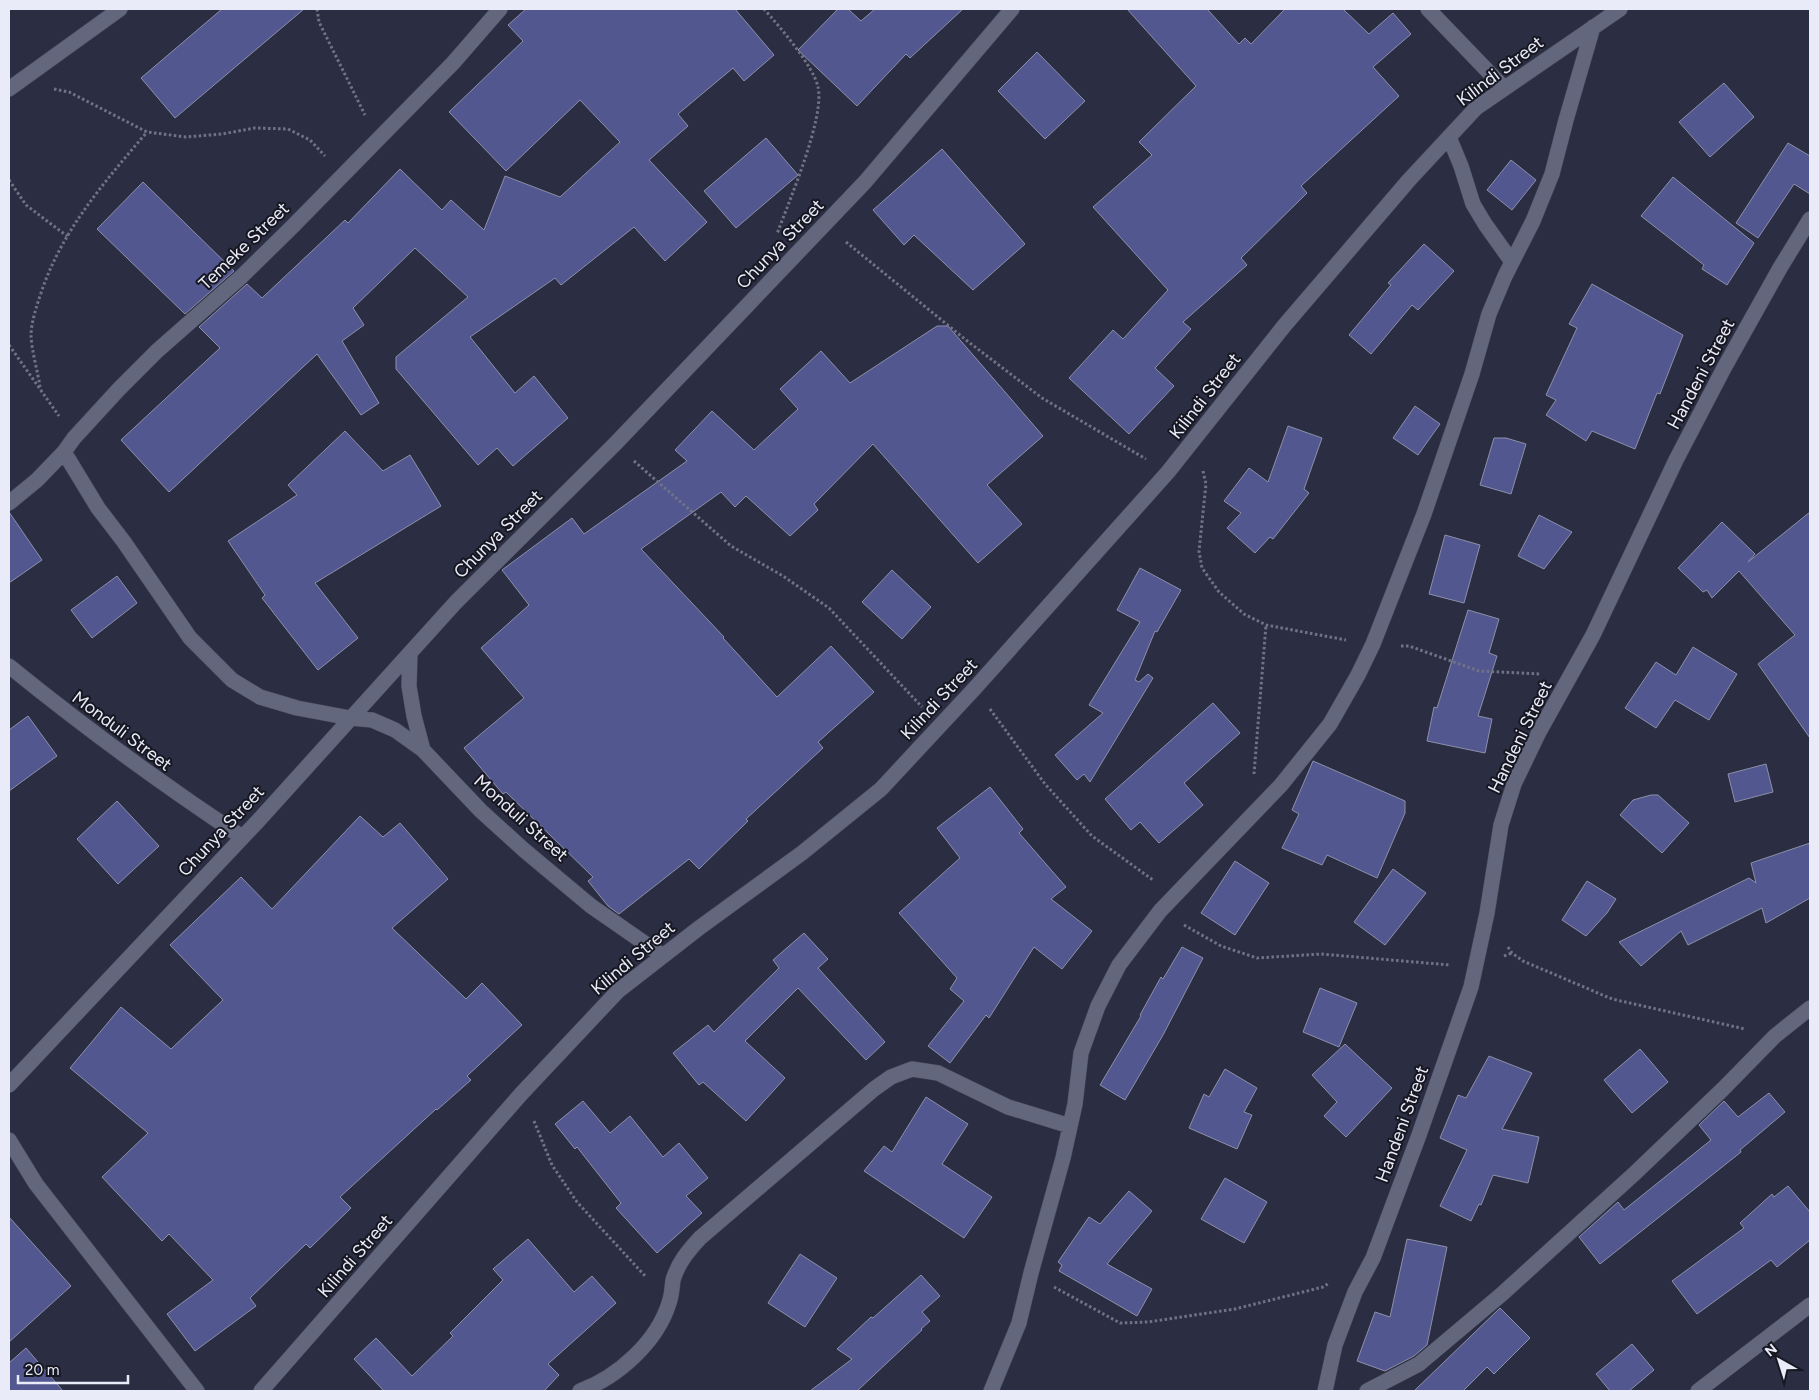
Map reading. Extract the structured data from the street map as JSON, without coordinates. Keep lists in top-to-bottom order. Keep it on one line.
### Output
{"streets":{"street":["Kilindi Street","Chunya Street","Temeke Street","Handeni Street","Monduli Street"]},"crossings":[["Kilindi Street","Monduli Street"],["Chunya Street","Monduli Street"],["Temeke Street","Monduli Street"]],"scale_bar":"20 m","north":"top left"}
